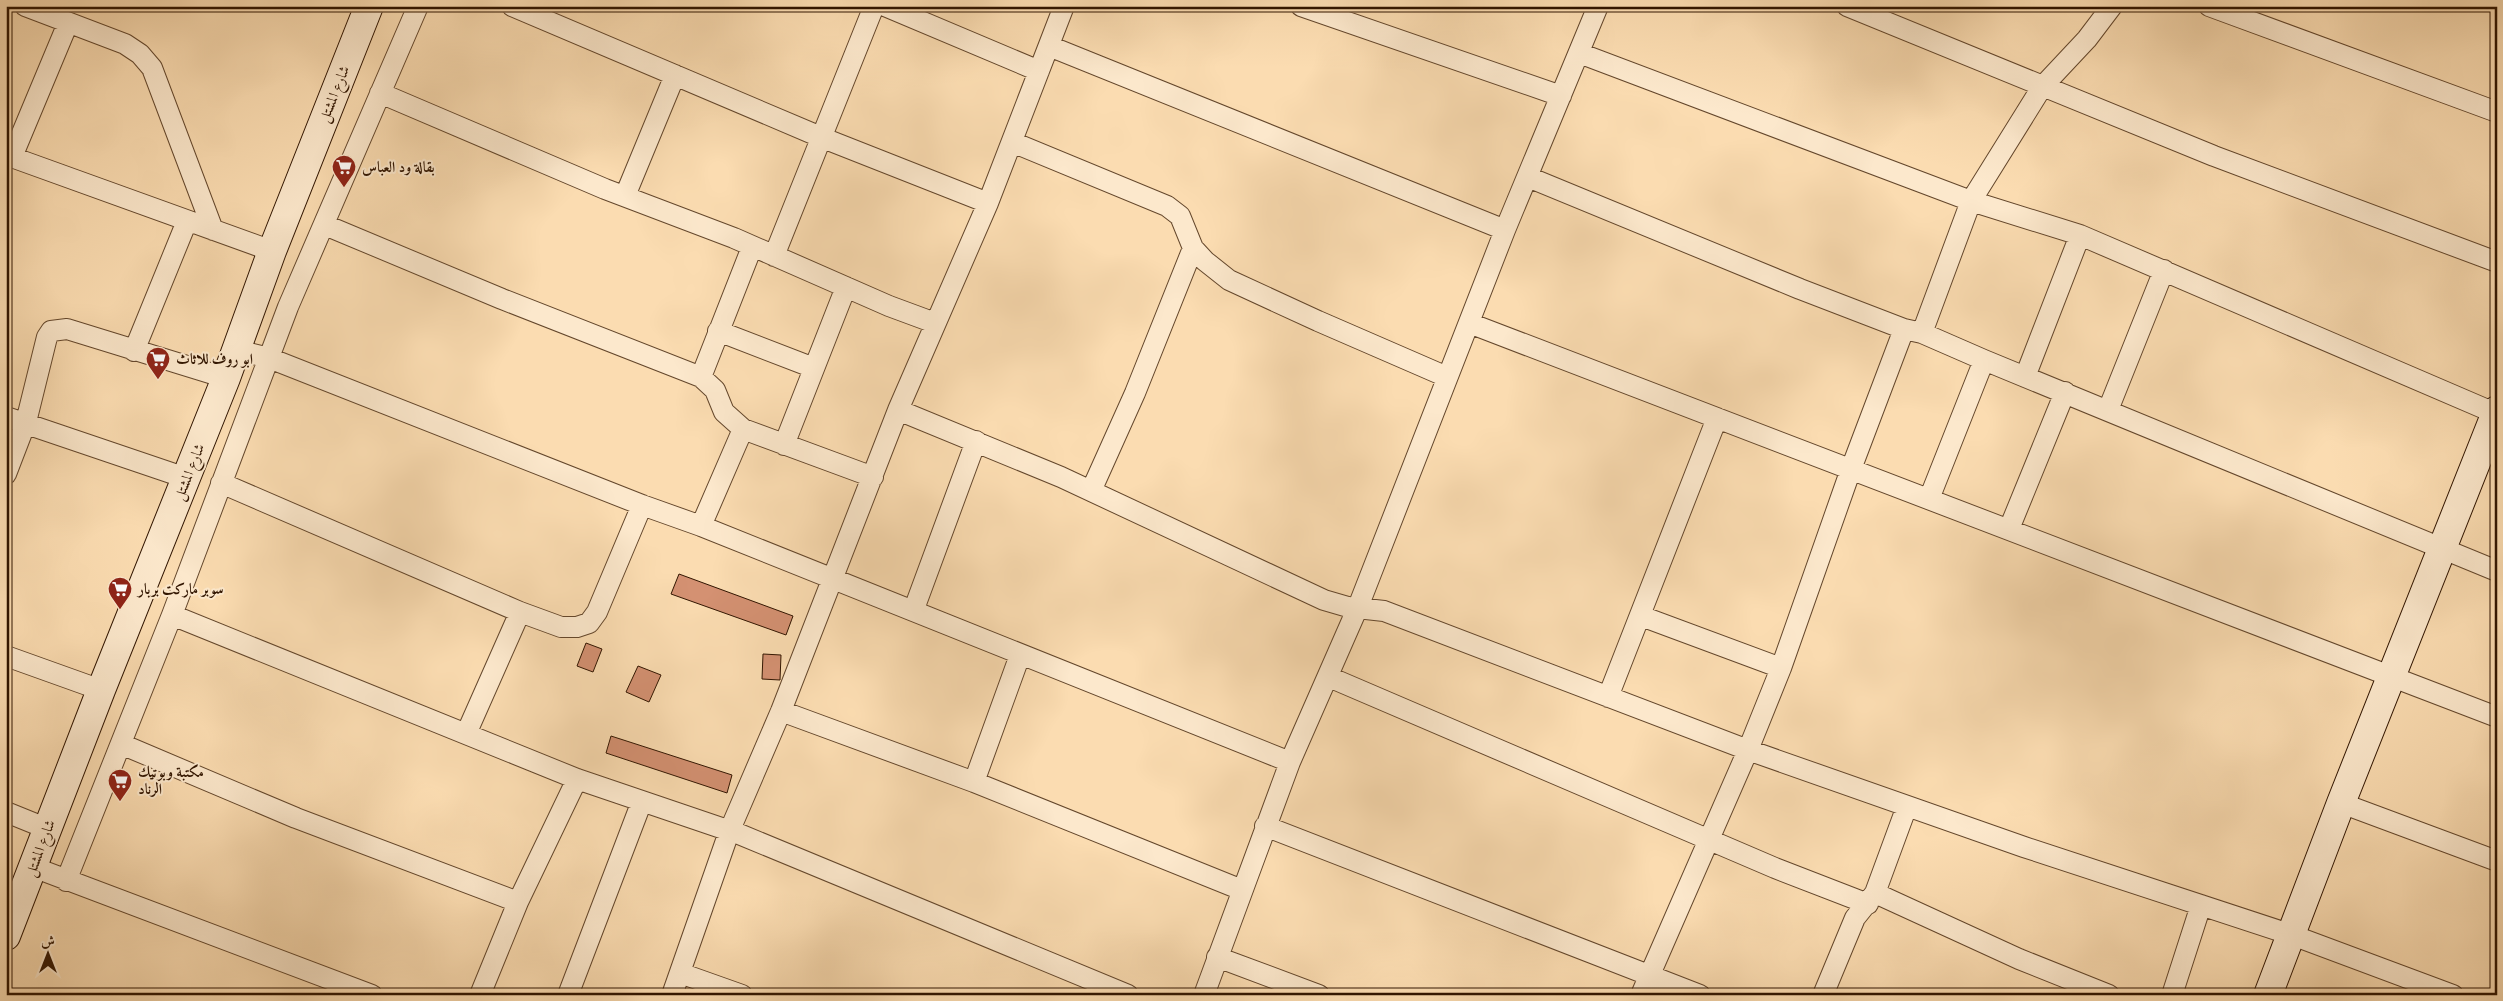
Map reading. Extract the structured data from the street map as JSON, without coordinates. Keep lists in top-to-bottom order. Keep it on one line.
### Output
{"streets":{"street":["شارع المشتل"]},"places":{"supermarket":["بقالة ود العباس","ابو روف للاثاث","سوبر ماركت بربار","مكتبة وبوتيك الرناد"]},"north":"top"}
